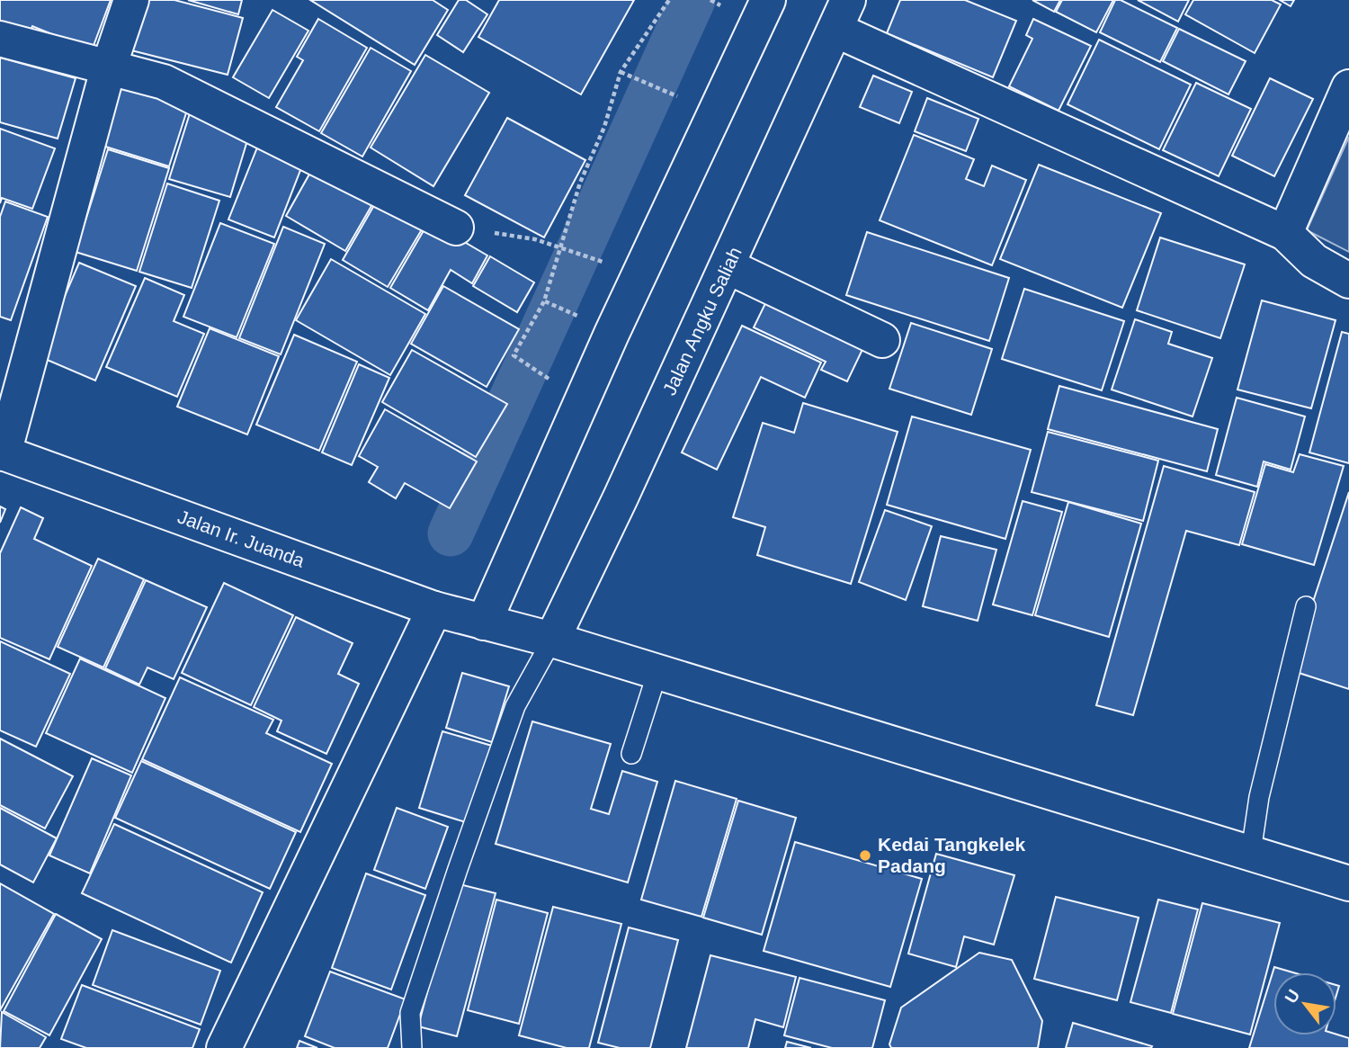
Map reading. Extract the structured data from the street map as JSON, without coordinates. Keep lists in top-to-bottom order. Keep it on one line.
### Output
{"streets":{"main road":["Jalan Angku Saliah","Jalan Ir. Juanda"]},"crossings":[["Jalan Angku Saliah","Jalan Ir. Juanda"]],"places":["Kedai Tangkelek Padang"],"north":"top left"}
